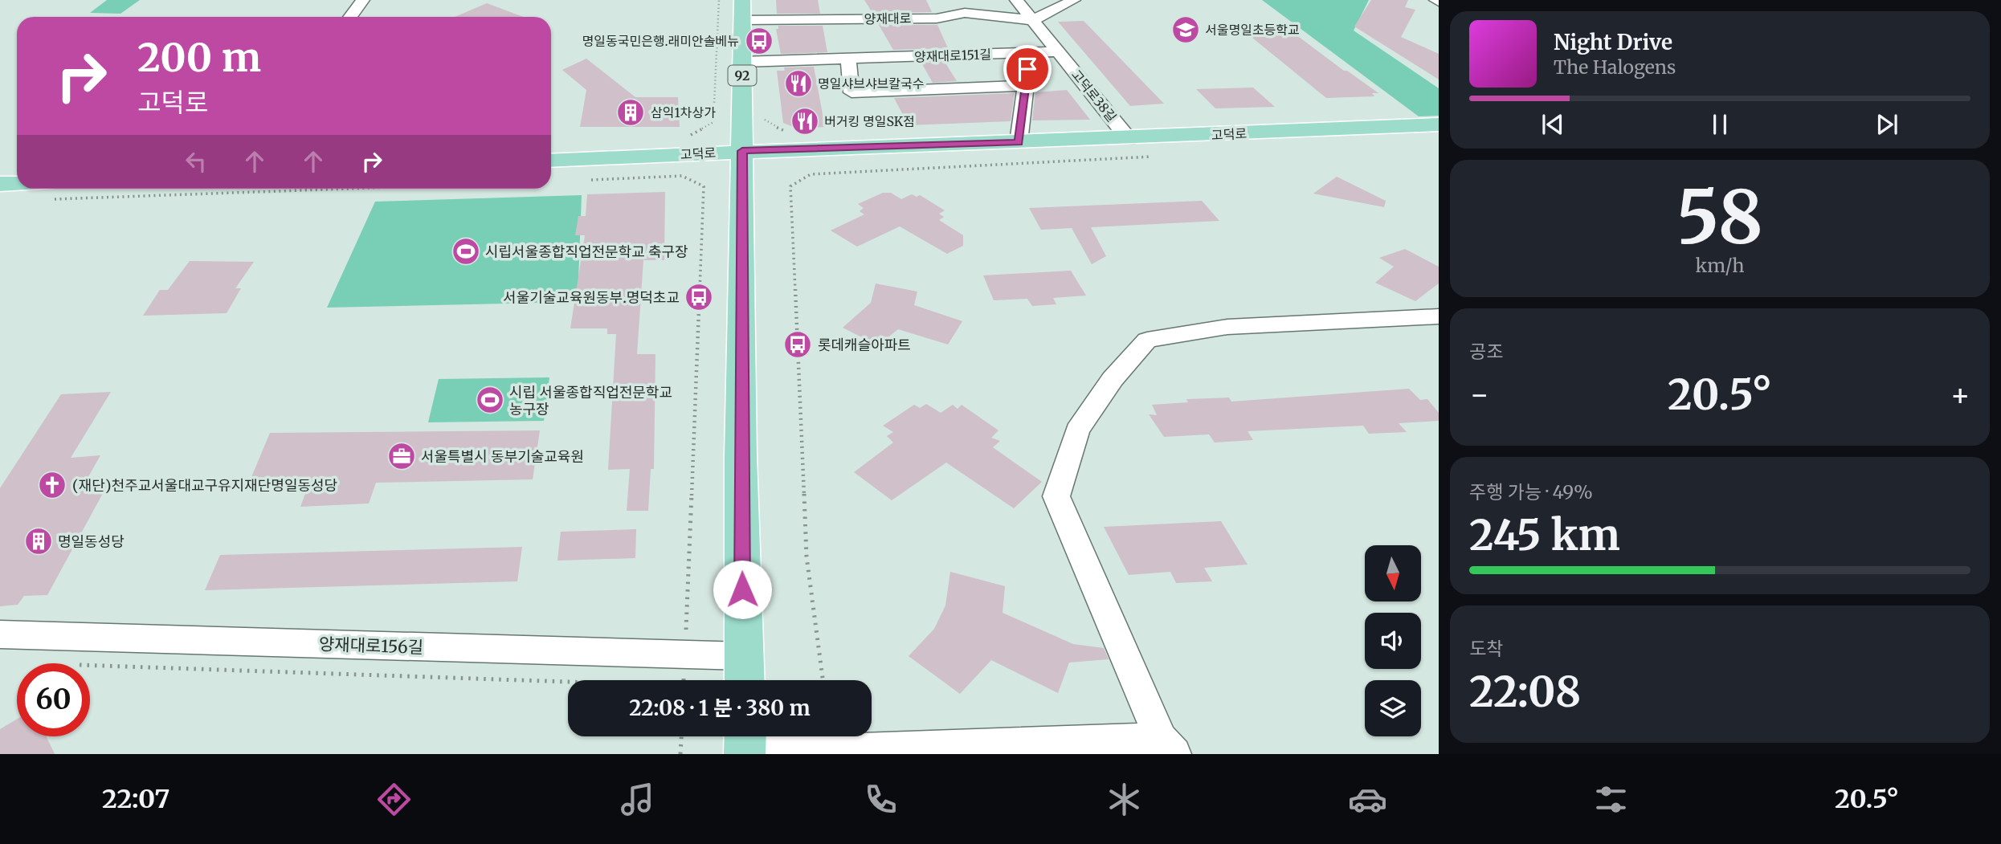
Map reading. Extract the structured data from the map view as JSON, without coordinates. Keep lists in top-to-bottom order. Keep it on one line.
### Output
{"streets":{"main road":["92","고덕로"],"street":["양재대로","양재대로151길","고덕로38길","양재대로156길"]},"crossings":[["양재대로","92"],["양재대로","고덕로38길"],["양재대로151길","92"],["양재대로151길","고덕로38길"],["92","고덕로"],["92","양재대로156길"],["고덕로38길","고덕로"]],"places":{"school or university":["서울명일초등학교"],"bus stop":["명일동국민은행.래미안솔베뉴","서울기술교육원동부.명덕초교","롯데캐슬아파트"],"restaurant":["명일샤브샤브칼국수","버거킹 명일SK점"],"building":["삼익1차상가","명일동성당"],"sports":["시립서울종합직업전문학교 축구장","시립 서울종합직업전문학교 농구장"],"office":["서울특별시 동부기술교육원"],"church":["(재단)천주교서울대교구유지재단명일동성당"]},"north":"bottom","page":{"turn":["200 m","고덕로"],"song":["Night Drive","The Halogens"],"tile":[["58","km/h"],"공조",["주행 가능 · 49%","245 km"],["도착","22:08"]],"heat":["−","20.5°","+"],"limit":"60","trip":"22:08 · 1 분 · 380 m","tabs":["22:07","20.5°"]}}
